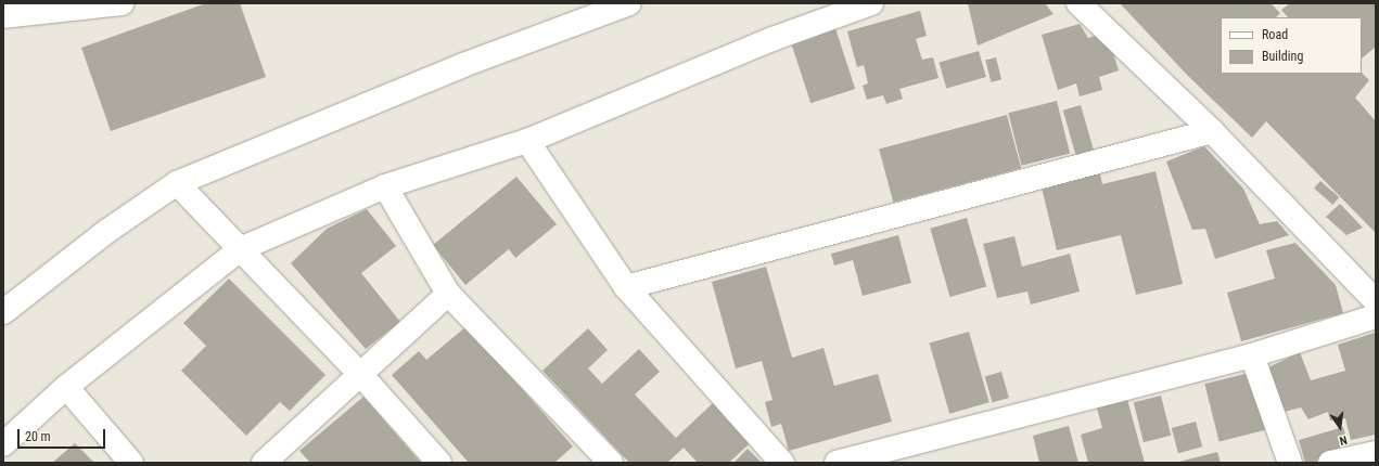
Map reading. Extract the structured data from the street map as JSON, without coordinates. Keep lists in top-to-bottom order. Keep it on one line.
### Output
{"legend":["Road","Building"],"scale_bar":"20 m","north":"bottom"}
